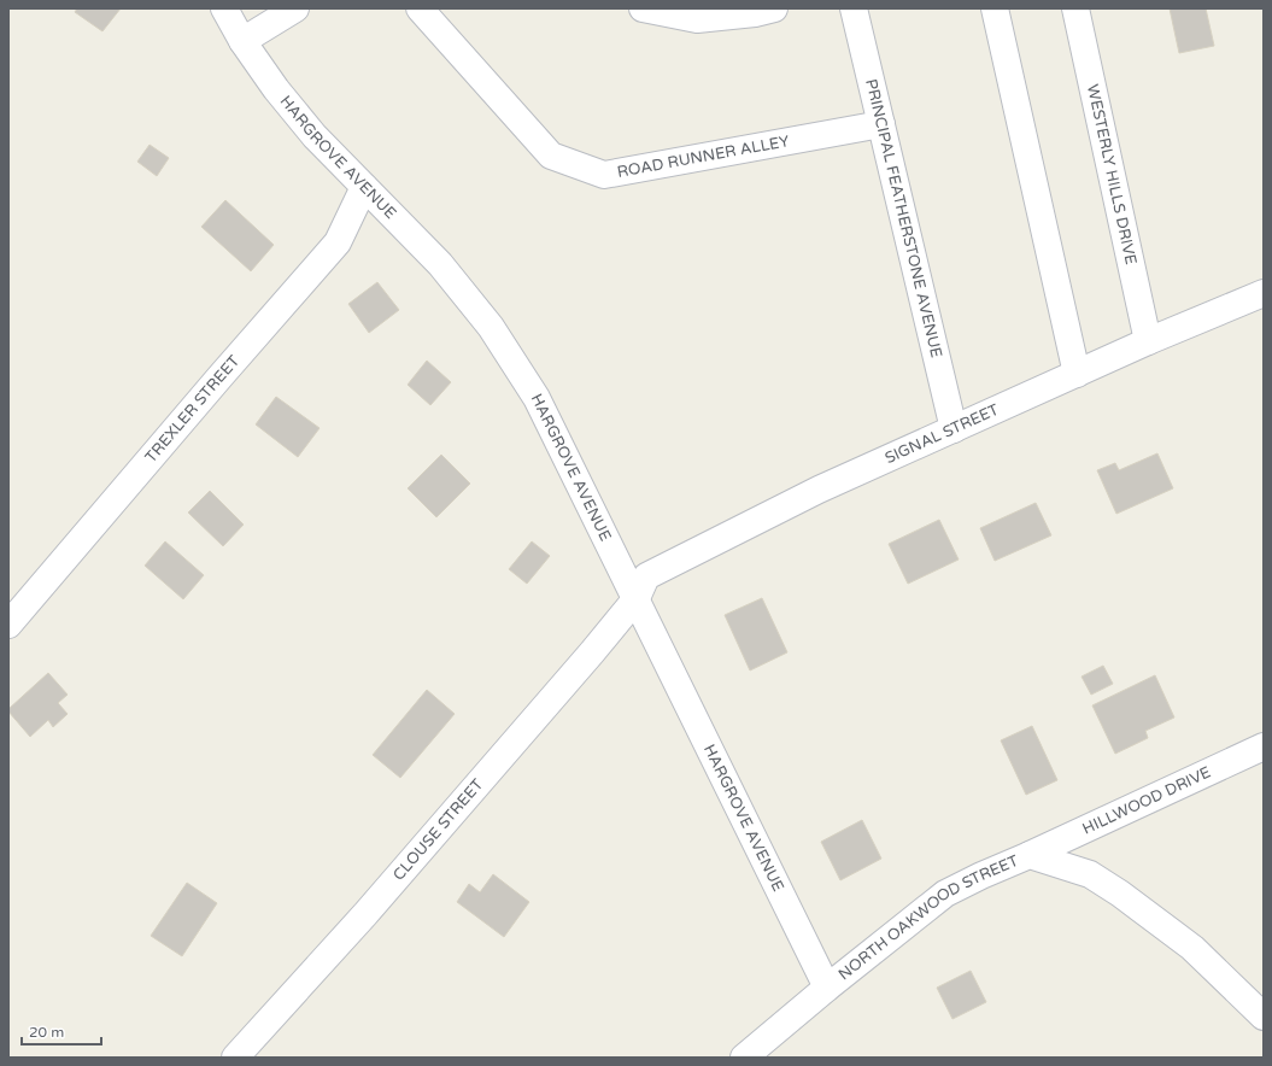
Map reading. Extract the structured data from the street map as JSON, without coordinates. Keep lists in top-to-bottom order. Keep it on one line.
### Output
{"streets":{"street":["HARGROVE AVENUE","ROAD RUNNER ALLEY","WESTERLY HILLS DRIVE","PRINCIPAL FEATHERSTONE AVENUE","TREXLER STREET","SIGNAL STREET","HILLWOOD DRIVE","CLOUSE STREET","NORTH OAKWOOD STREET"]},"crossings":[["HARGROVE AVENUE","TREXLER STREET"],["HARGROVE AVENUE","SIGNAL STREET"],["HARGROVE AVENUE","CLOUSE STREET"],["HARGROVE AVENUE","NORTH OAKWOOD STREET"],["ROAD RUNNER ALLEY","PRINCIPAL FEATHERSTONE AVENUE"],["WESTERLY HILLS DRIVE","SIGNAL STREET"],["PRINCIPAL FEATHERSTONE AVENUE","SIGNAL STREET"],["SIGNAL STREET","CLOUSE STREET"],["HILLWOOD DRIVE","NORTH OAKWOOD STREET"]],"scale_bar":"20 m"}
